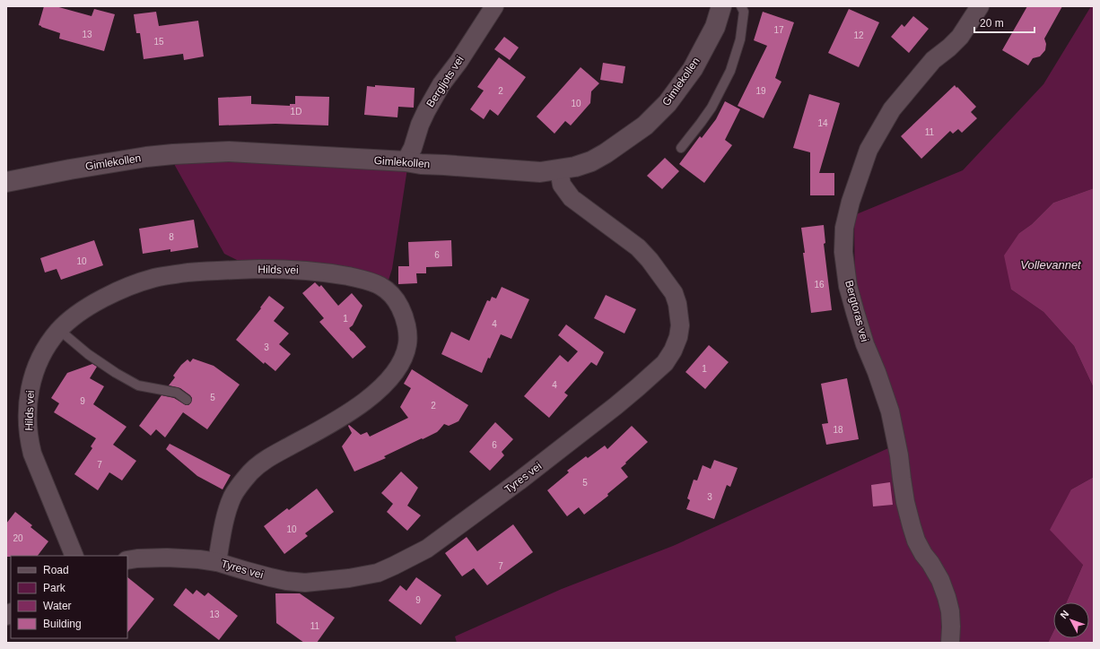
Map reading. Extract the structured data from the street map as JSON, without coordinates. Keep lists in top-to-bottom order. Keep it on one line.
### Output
{"streets":{"street":["Bergljots vei","Gimlekollen","Hilds vei","Bergtoras vei","Tyres vei"]},"crossings":[["Bergljots vei","Gimlekollen"],["Gimlekollen","Tyres vei"],["Hilds vei","Tyres vei"]],"water":["Vollevannet"],"house_numbers":["17","13","12","15","2","19","10","1D","14","11","8","6","10","16","1","4","3","1","4","5","9","2","18","6","7","5","3","10","20","7","9","13","11"],"legend":["Road","Park","Water","Building"],"scale_bar":"20 m","north":"top left"}
